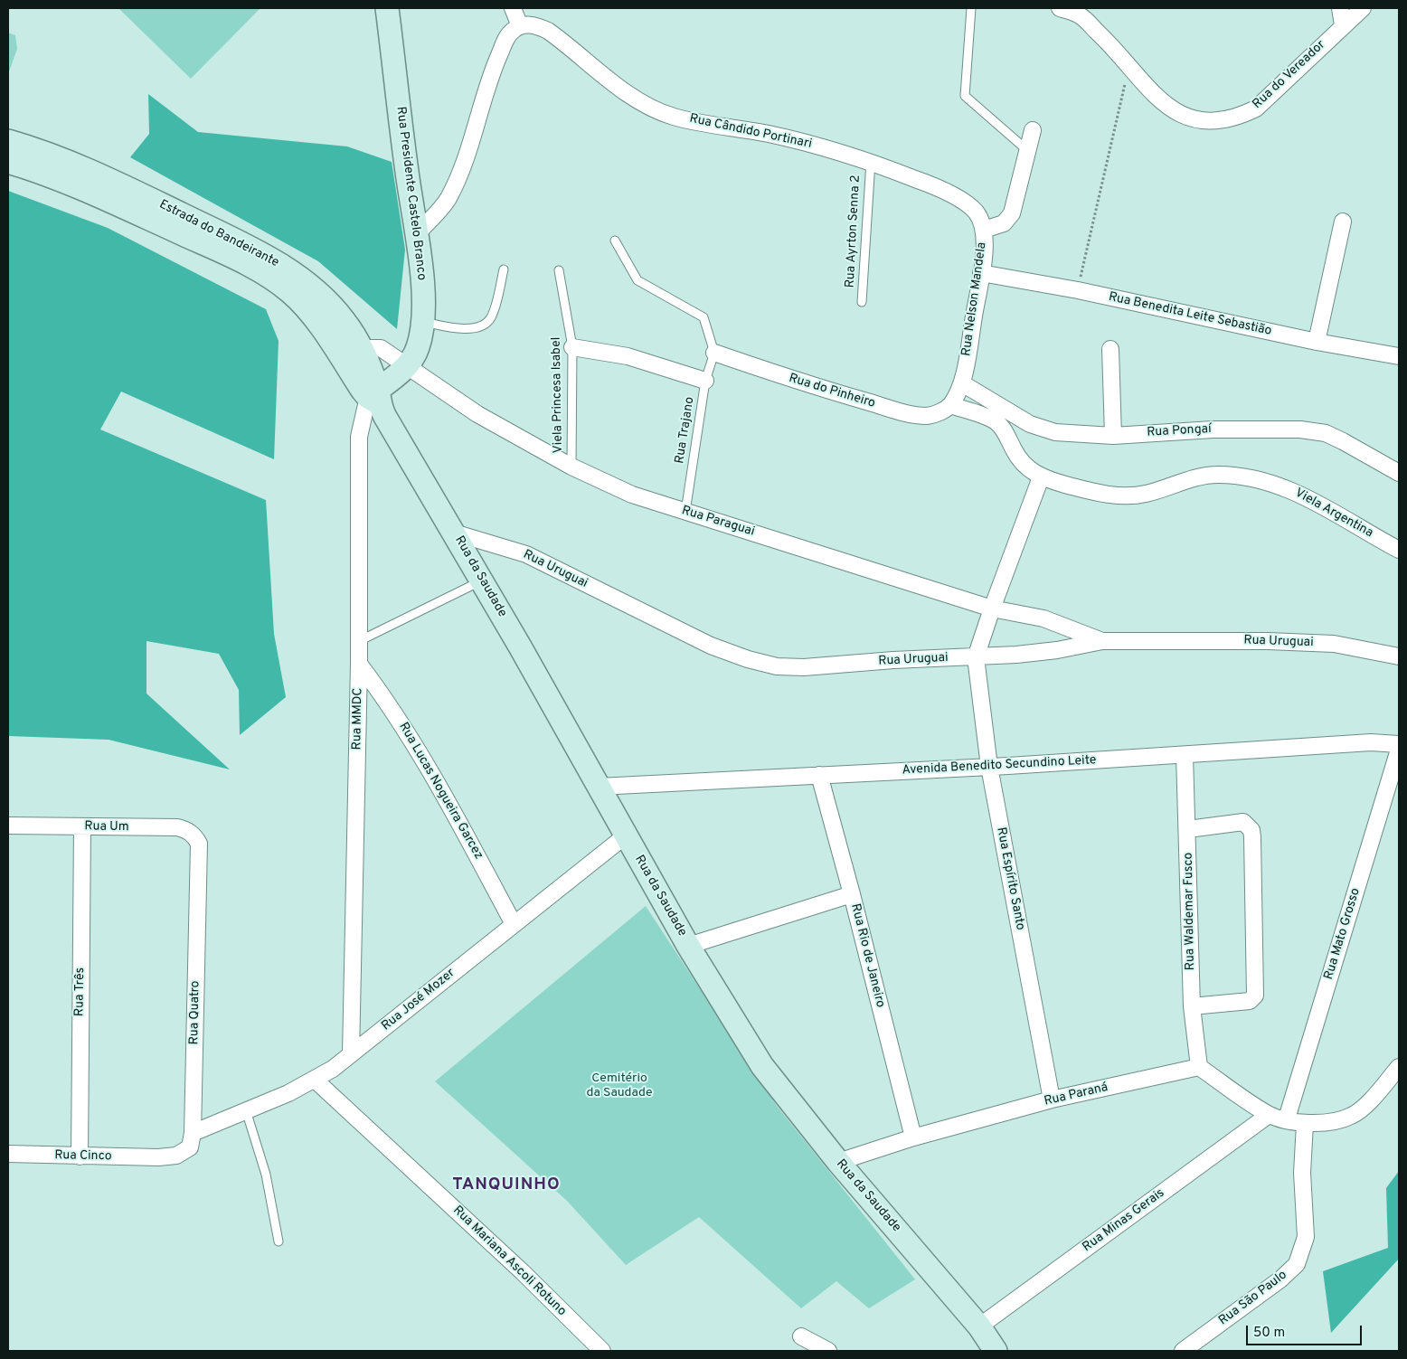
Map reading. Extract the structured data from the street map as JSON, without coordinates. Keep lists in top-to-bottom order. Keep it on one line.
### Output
{"streets":{"main road":["Rua Presidente Castelo Branco","Estrada do Bandeirante","Rua da Saudade"],"street":["Rua do Vereador","Rua Cândido Portinari","Rua Nelson Mandela","Rua Benedita Leite Sebastião","Rua do Pinheiro","Rua Pongaí","Viela Argentina","Rua Paraguai","Rua Uruguai","Rua MMDC","Avenida Benedito Secundino Leite","Rua Lucas Nogueira Garcez","Rua Um","Rua Espírito Santo","Rua Waldemar Fusco","Rua Mato Grosso","Rua Rio de Janeiro","Rua Três","Rua José Mozer","Rua Quatro","Rua Paraná","Rua Cinco","Rua Minas Gerais","Rua Mariana Ascoli Rotuno","Rua São Paulo"],"lane":["Rua Ayrton Senna 2","Viela Princesa Isabel","Rua Trajano"]},"crossings":[["Rua Cândido Portinari","Rua Ayrton Senna 2"],["Rua Cândido Portinari","Rua Nelson Mandela"],["Rua Presidente Castelo Branco","Estrada do Bandeirante"],["Rua Presidente Castelo Branco","Rua Paraguai"],["Rua Presidente Castelo Branco","Rua da Saudade"],["Rua Presidente Castelo Branco","Rua MMDC"],["Estrada do Bandeirante","Rua Paraguai"],["Estrada do Bandeirante","Rua da Saudade"],["Estrada do Bandeirante","Rua MMDC"],["Rua Nelson Mandela","Rua Benedita Leite Sebastião"],["Rua Nelson Mandela","Rua do Pinheiro"],["Rua Nelson Mandela","Rua Pongaí"],["Rua Nelson Mandela","Viela Argentina"],["Rua do Pinheiro","Rua Trajano"],["Rua do Pinheiro","Viela Argentina"],["Viela Princesa Isabel","Rua Paraguai"],["Rua Trajano","Rua Paraguai"],["Rua Paraguai","Rua Uruguai"],["Rua Uruguai","Rua da Saudade"],["Rua Uruguai","Rua Espírito Santo"],["Rua da Saudade","Rua MMDC"],["Rua da Saudade","Avenida Benedito Secundino Leite"],["Rua da Saudade","Rua José Mozer"],["Rua da Saudade","Rua Paraná"],["Rua da Saudade","Rua Minas Gerais"],["Rua MMDC","Rua Lucas Nogueira Garcez"],["Rua MMDC","Rua José Mozer"],["Avenida Benedito Secundino Leite","Rua Espírito Santo"],["Avenida Benedito Secundino Leite","Rua Waldemar Fusco"],["Avenida Benedito Secundino Leite","Rua Rio de Janeiro"],["Rua Lucas Nogueira Garcez","Rua José Mozer"],["Rua Um","Rua Três"],["Rua Um","Rua Quatro"],["Rua Espírito Santo","Rua Paraná"],["Rua Waldemar Fusco","Rua Paraná"],["Rua Rio de Janeiro","Rua Paraná"],["Rua Três","Rua Cinco"],["Rua José Mozer","Rua Quatro"],["Rua José Mozer","Rua Mariana Ascoli Rotuno"],["Rua Quatro","Rua Cinco"]],"districts":["TANQUINHO"],"parks":["Cemitério da Saudade"],"scale_bar":"50 m"}
